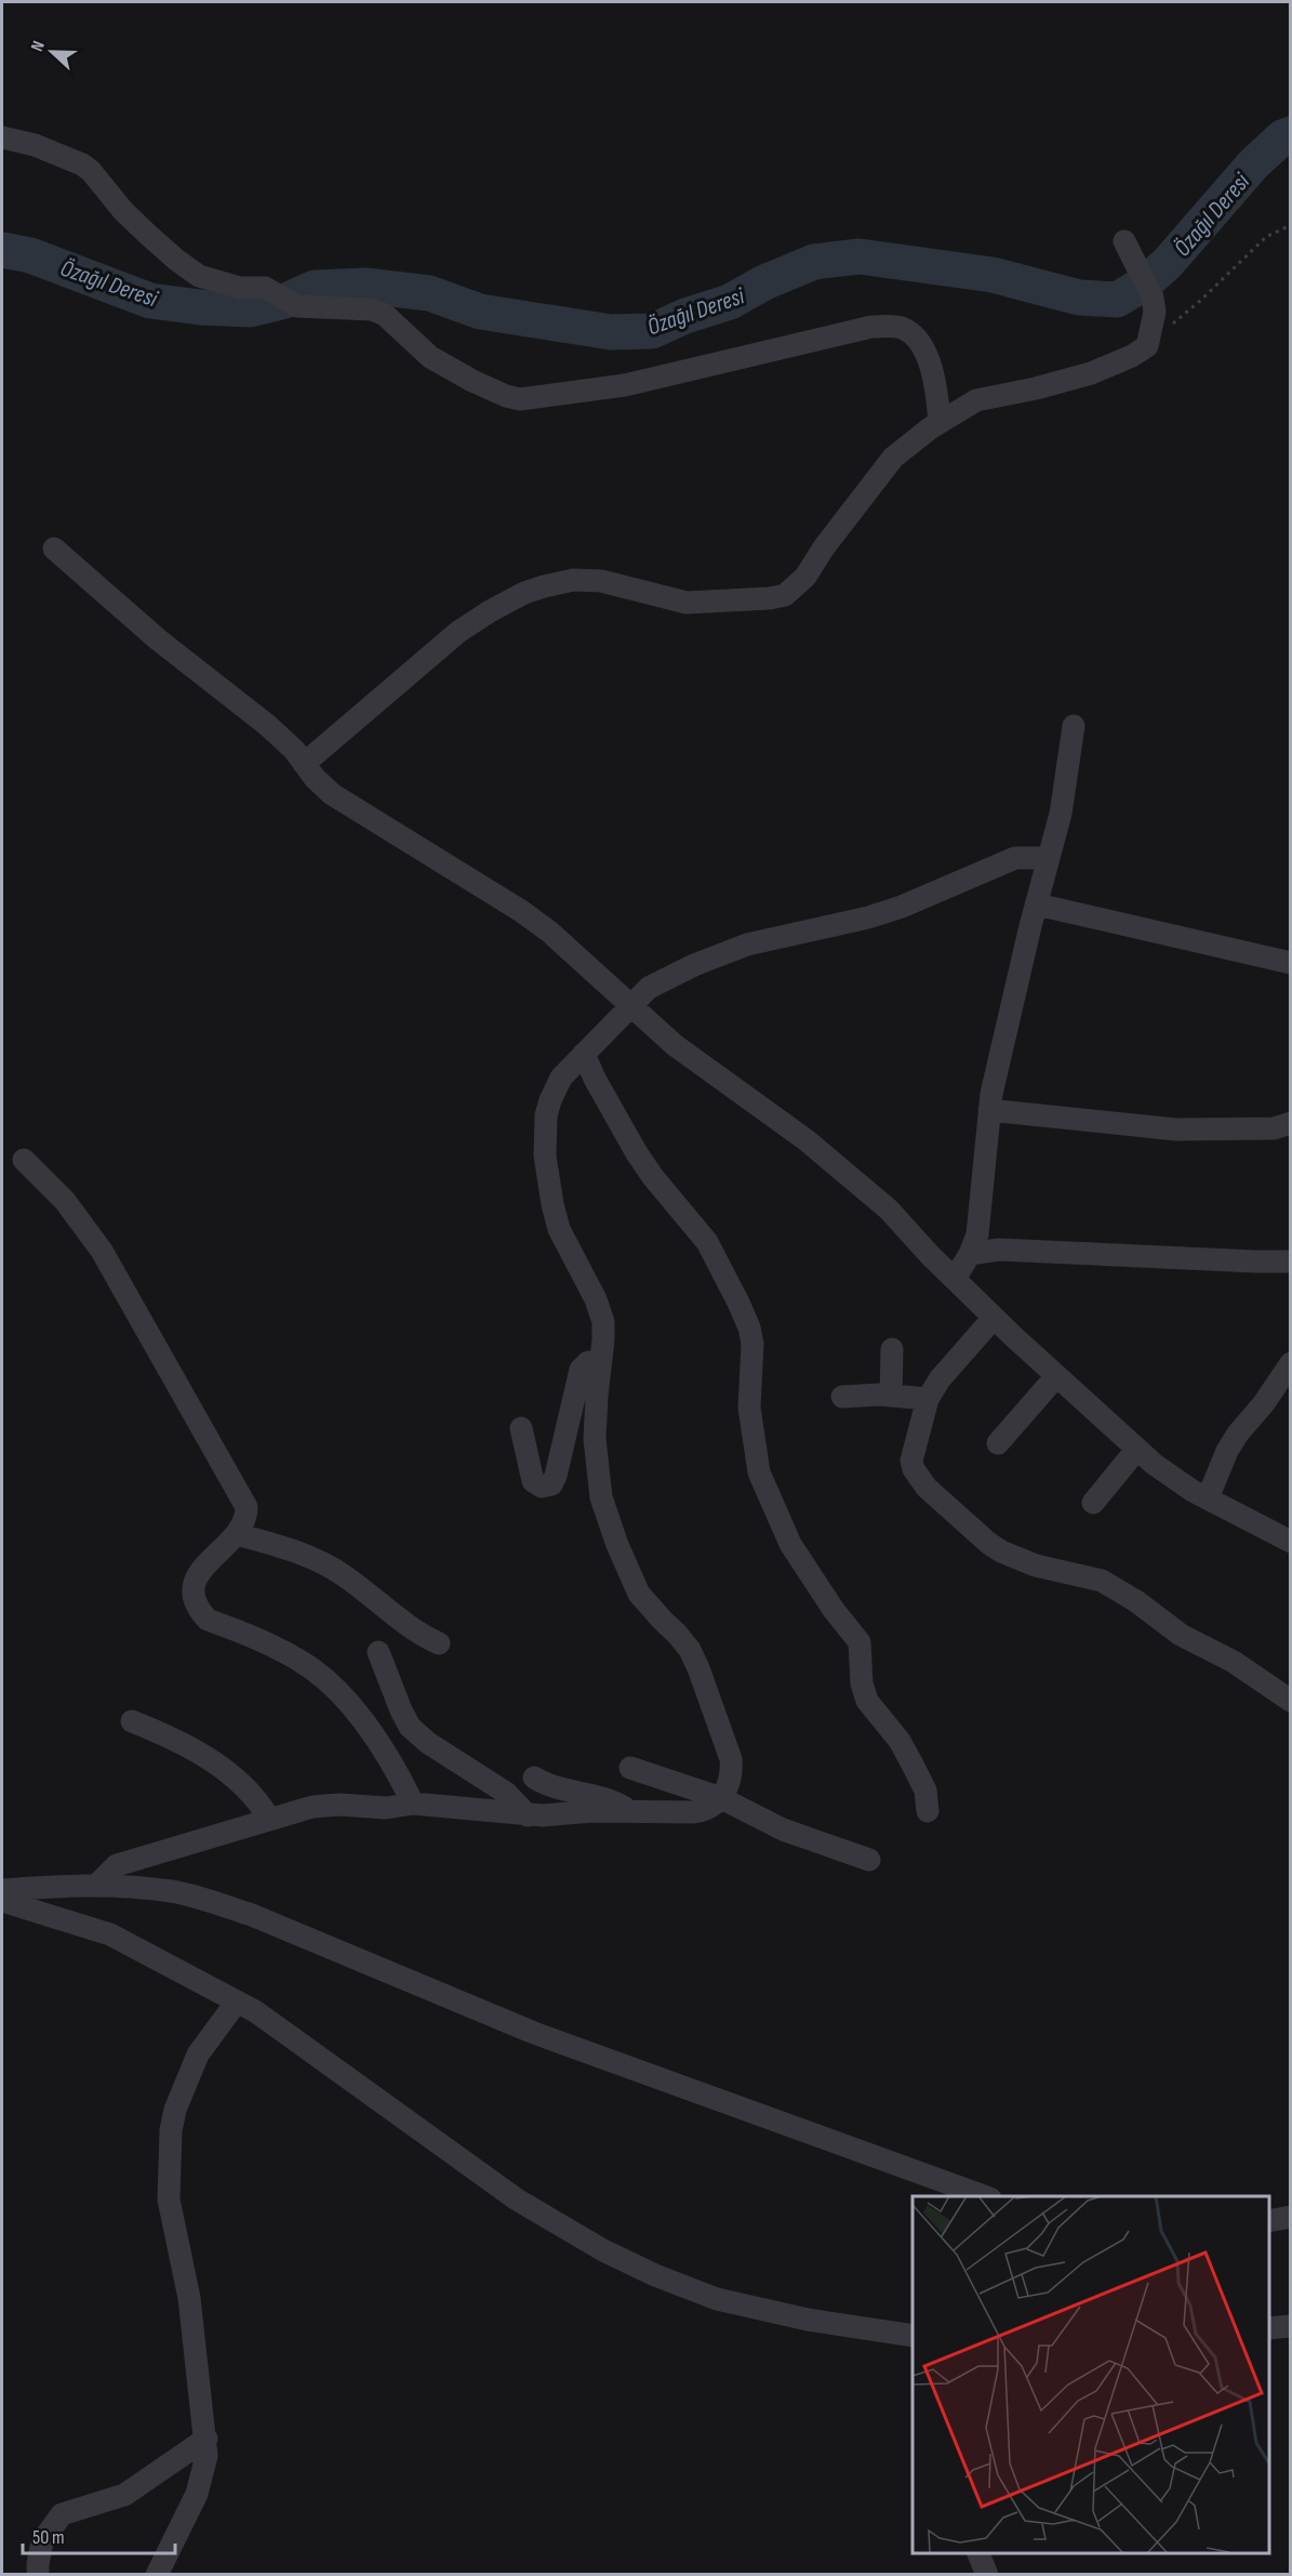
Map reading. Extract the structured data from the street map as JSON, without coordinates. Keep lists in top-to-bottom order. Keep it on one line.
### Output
{"water":["Özağıl Deresi"],"scale_bar":"50 m","north":"left"}
